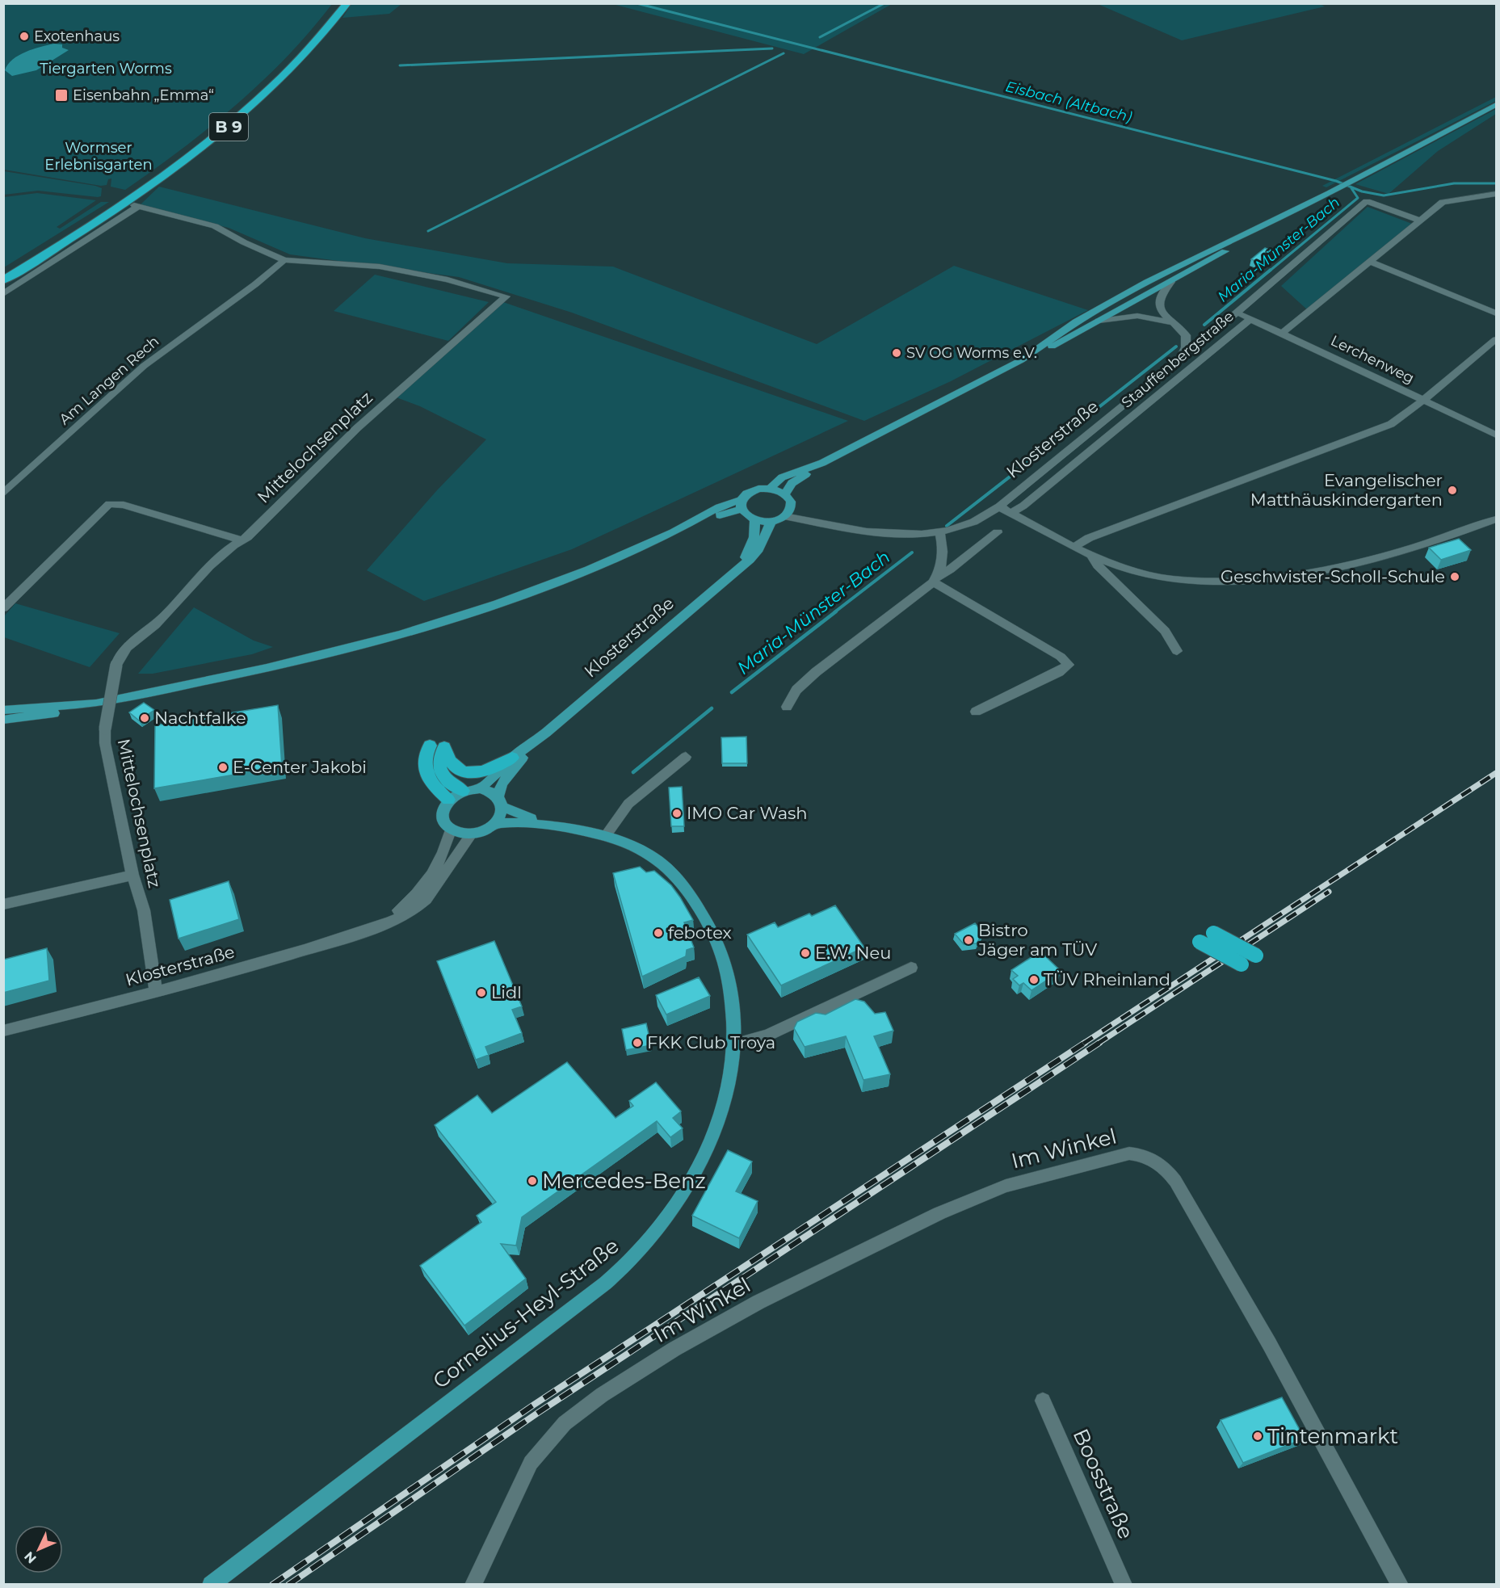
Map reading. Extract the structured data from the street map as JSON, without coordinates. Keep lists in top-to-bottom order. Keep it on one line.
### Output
{"streets":{"highway":["B 9"],"main road":["Klosterstraße","Cornelius-Heyl-Straße"],"street":["Stauffenbergstraße","Lerchenweg","Am Langen Rech","Mittelochsenplatz","Im Winkel","Boosstraße"]},"crossings":[["Stauffenbergstraße","Lerchenweg"],["Lerchenweg","Klosterstraße"],["Am Langen Rech","Mittelochsenplatz"],["Klosterstraße","Mittelochsenplatz"],["Klosterstraße","Cornelius-Heyl-Straße"]],"water":["Eisbach (Altbach)","Maria-Münster-Bach"],"parks":["Tiergarten Worms","Wormser Erlebnisgarten"],"places":{"other":["Exotenhaus","SV OG Worms e.V.","Evangelischer Matthäuskindergarten","Geschwister-Scholl-Schule","Nachtfalke","E-Center Jakobi","IMO Car Wash","febotex","Bistro Jäger am TÜV","E.W. Neu","TÜV Rheinland","Lidl","FKK Club Troya","Mercedes-Benz","Tintenmarkt"],"transit":["Eisenbahn „Emma“"]},"north":"bottom left"}
